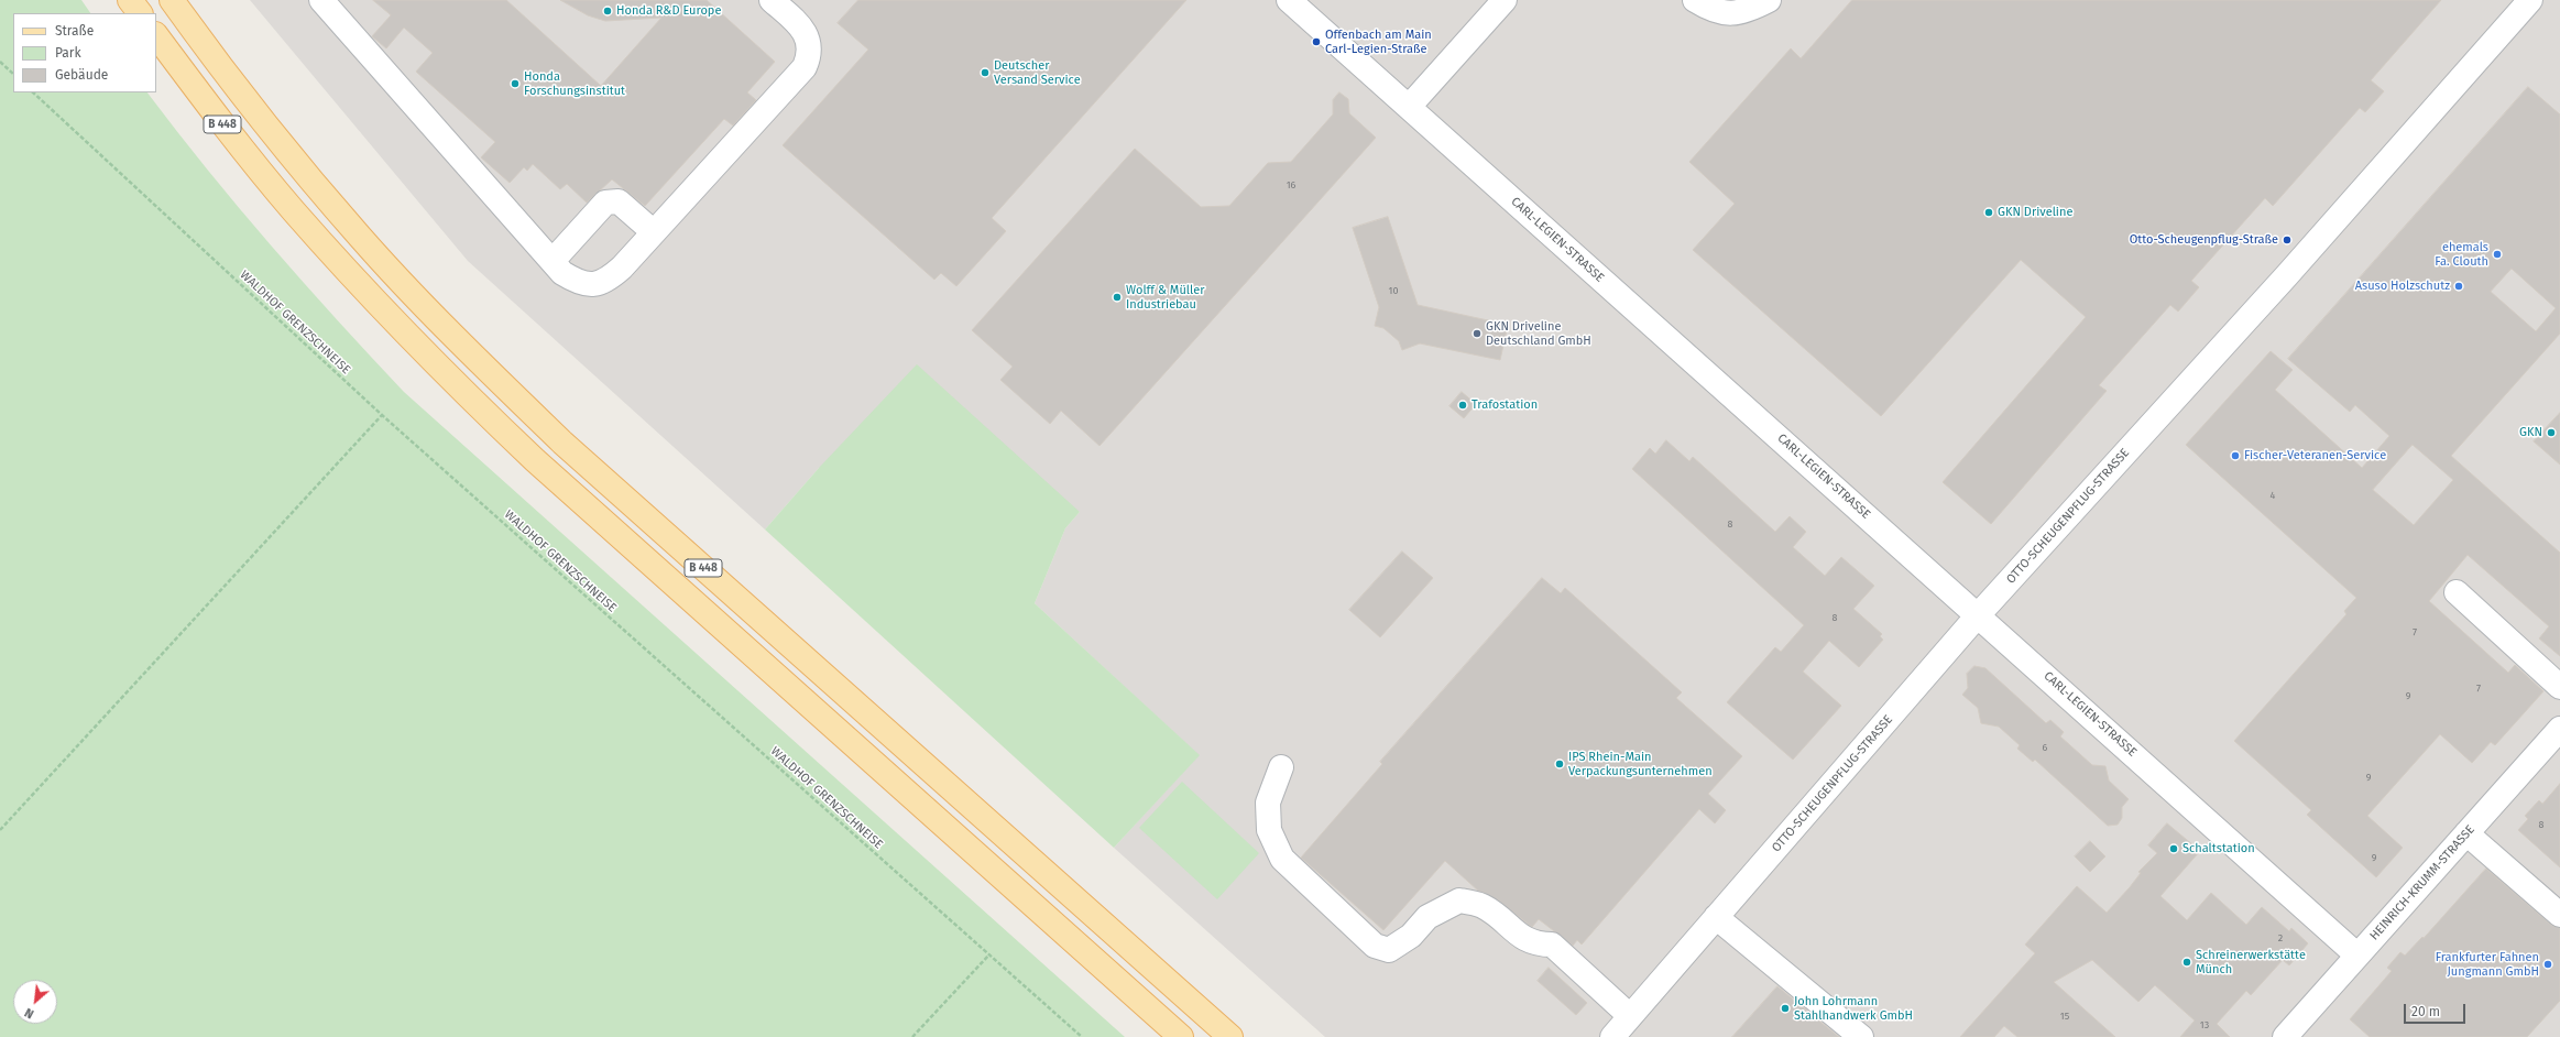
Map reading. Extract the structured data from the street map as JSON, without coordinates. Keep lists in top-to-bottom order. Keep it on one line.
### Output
{"streets":{"main road":["B 448"],"street":["CARL-LEGIEN-STRASSE","OTTO-SCHEUGENPFLUG-STRASSE","HEINRICH-KRUMM-STRASSE"],"path":["WALDHOF GRENZSCHNEISE"]},"crossings":[["CARL-LEGIEN-STRASSE","OTTO-SCHEUGENPFLUG-STRASSE"],["CARL-LEGIEN-STRASSE","HEINRICH-KRUMM-STRASSE"]],"places":["Honda R&D Europe","Offenbach am Main Carl-Legien-Straße","Deutscher Versand Service","Honda Forschungsinstitut","GKN Driveline","Otto-Scheugenpflug-Straße","ehemals Fa. Clouth","Asuso Holzschutz","Wolff & Müller Industriebau","GKN Driveline Deutschland GmbH","Trafostation","GKN","Fischer-Veteranen-Service","IPS Rhein-Main Verpackungsunternehmen","Schaltstation","Schreinerwerkstätte Münch","Frankfurter Fahnen Jungmann GmbH","John Lohrmann Stahlhandwerk GmbH"],"house_numbers":["16","10","4","8","8","7","7","9","6","9","8","9","2","15","13"],"legend":["Straße","Park","Gebäude"],"scale_bar":"20 m","north":"bottom left"}
